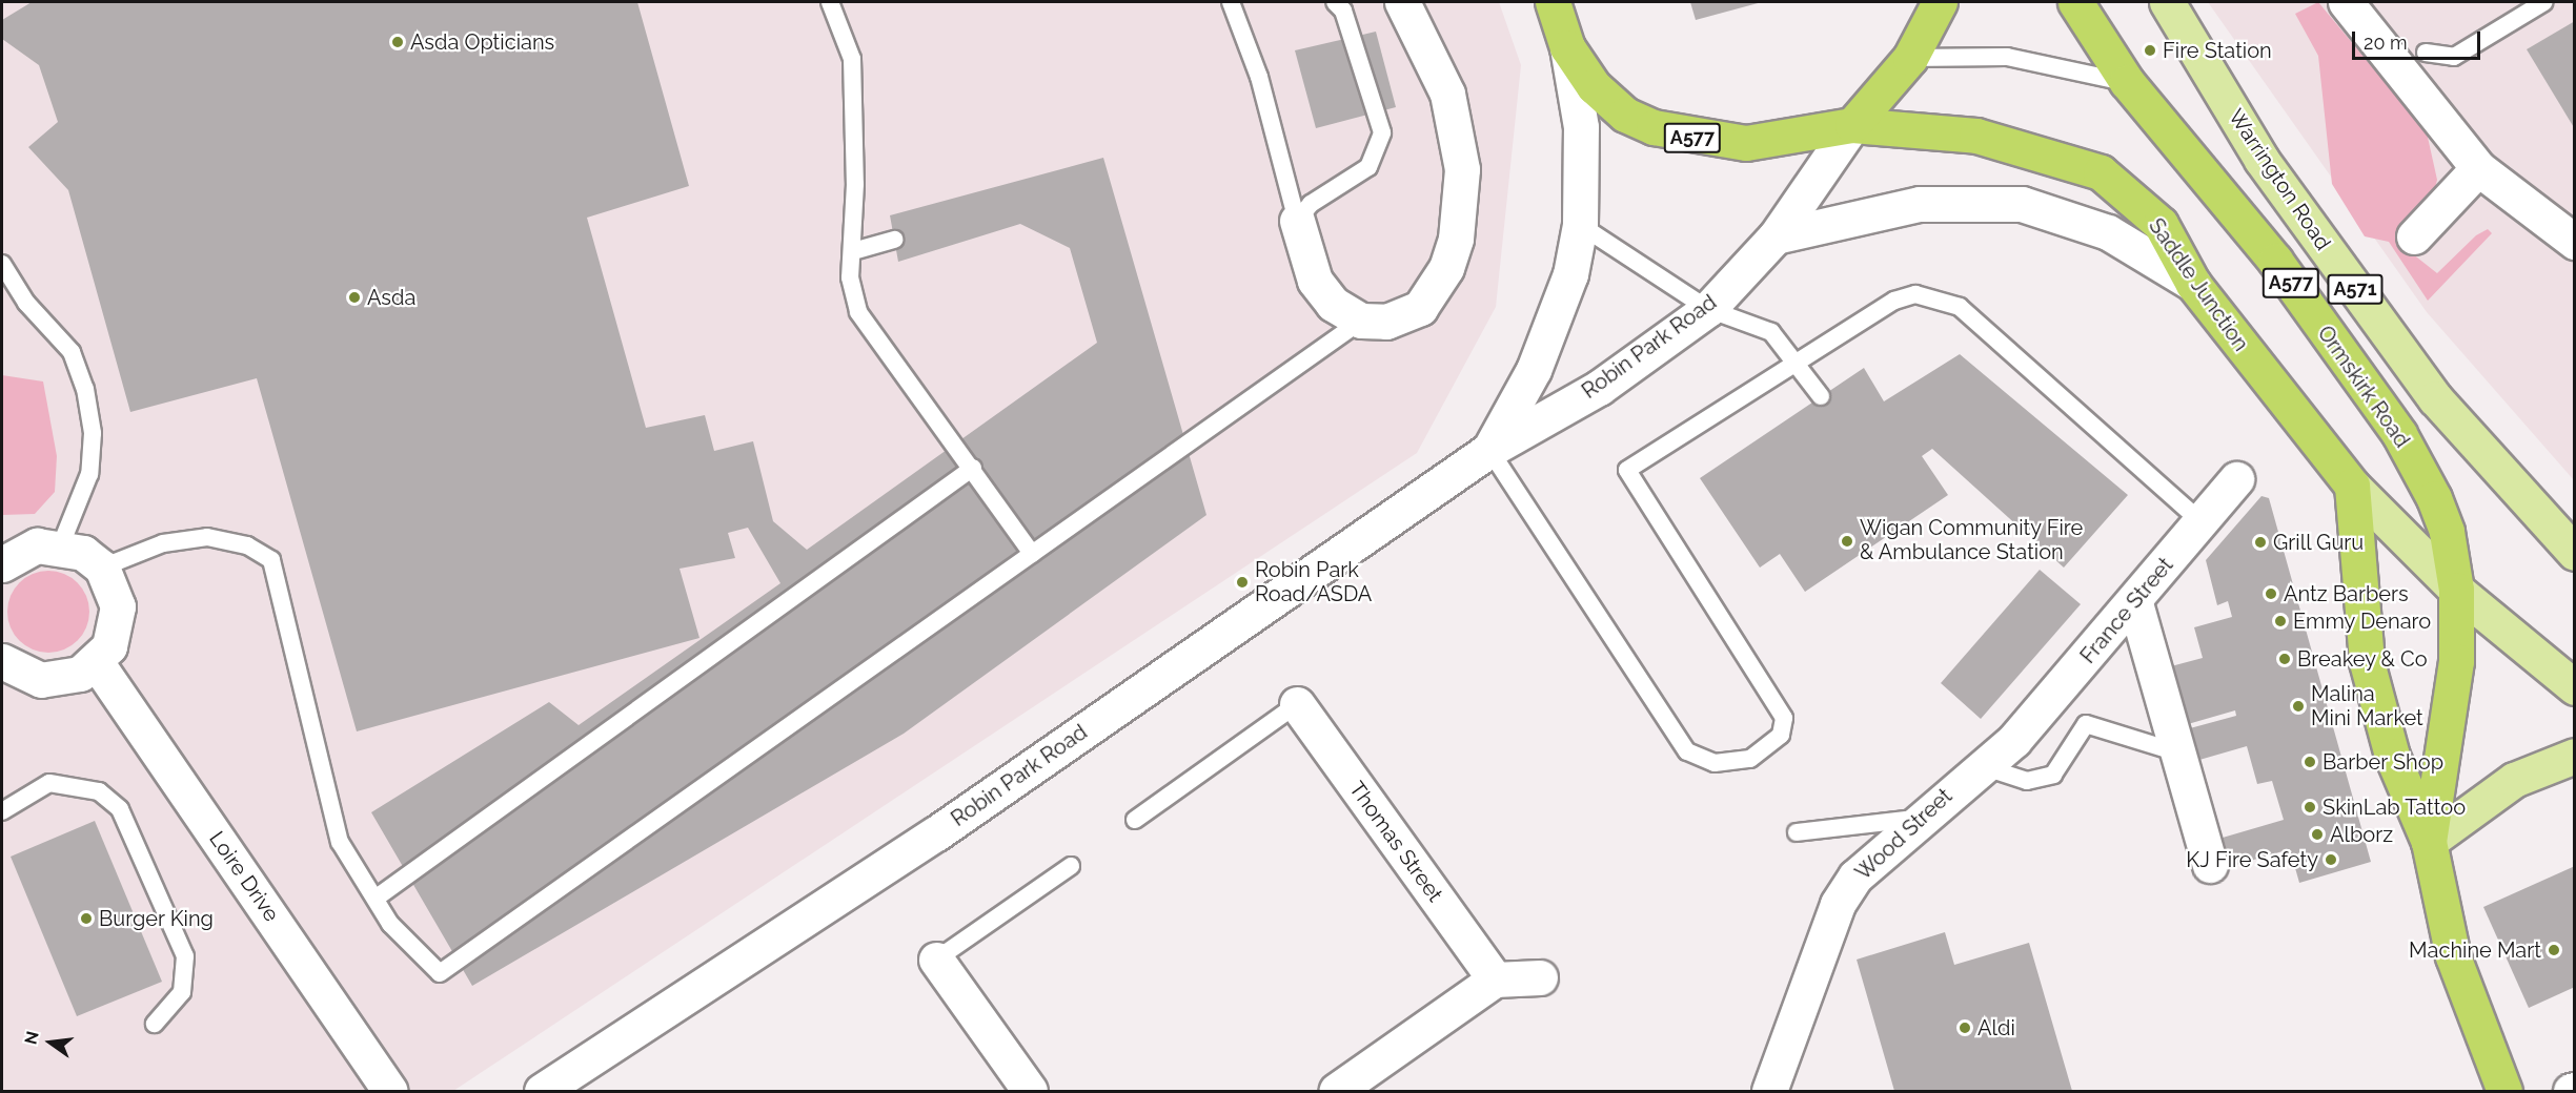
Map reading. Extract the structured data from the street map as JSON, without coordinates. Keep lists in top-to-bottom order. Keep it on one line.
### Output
{"streets":{"highway":["A577","Saddle Junction","Ormskirk Road"],"main road":["Warrington Road","A571"],"street":["Robin Park Road","France Street","Wood Street","Thomas Street","Loire Drive"]},"crossings":[["A577","Saddle Junction"],["A577","Robin Park Road"],["Saddle Junction","Robin Park Road"],["Saddle Junction","Ormskirk Road"],["France Street","Wood Street"]],"places":["Asda Opticians","Fire Station","Asda","Wigan Community Fire & Ambulance Station","Grill Guru","Robin Park Road/ASDA","Antz Barbers","Emmy Denaro","Breakey & Co","Malina Mini Market","Barber Shop","SkinLab Tattoo","Alborz","KJ Fire Safety","Burger King","Machine Mart","Aldi"],"scale_bar":"20 m","north":"left"}
